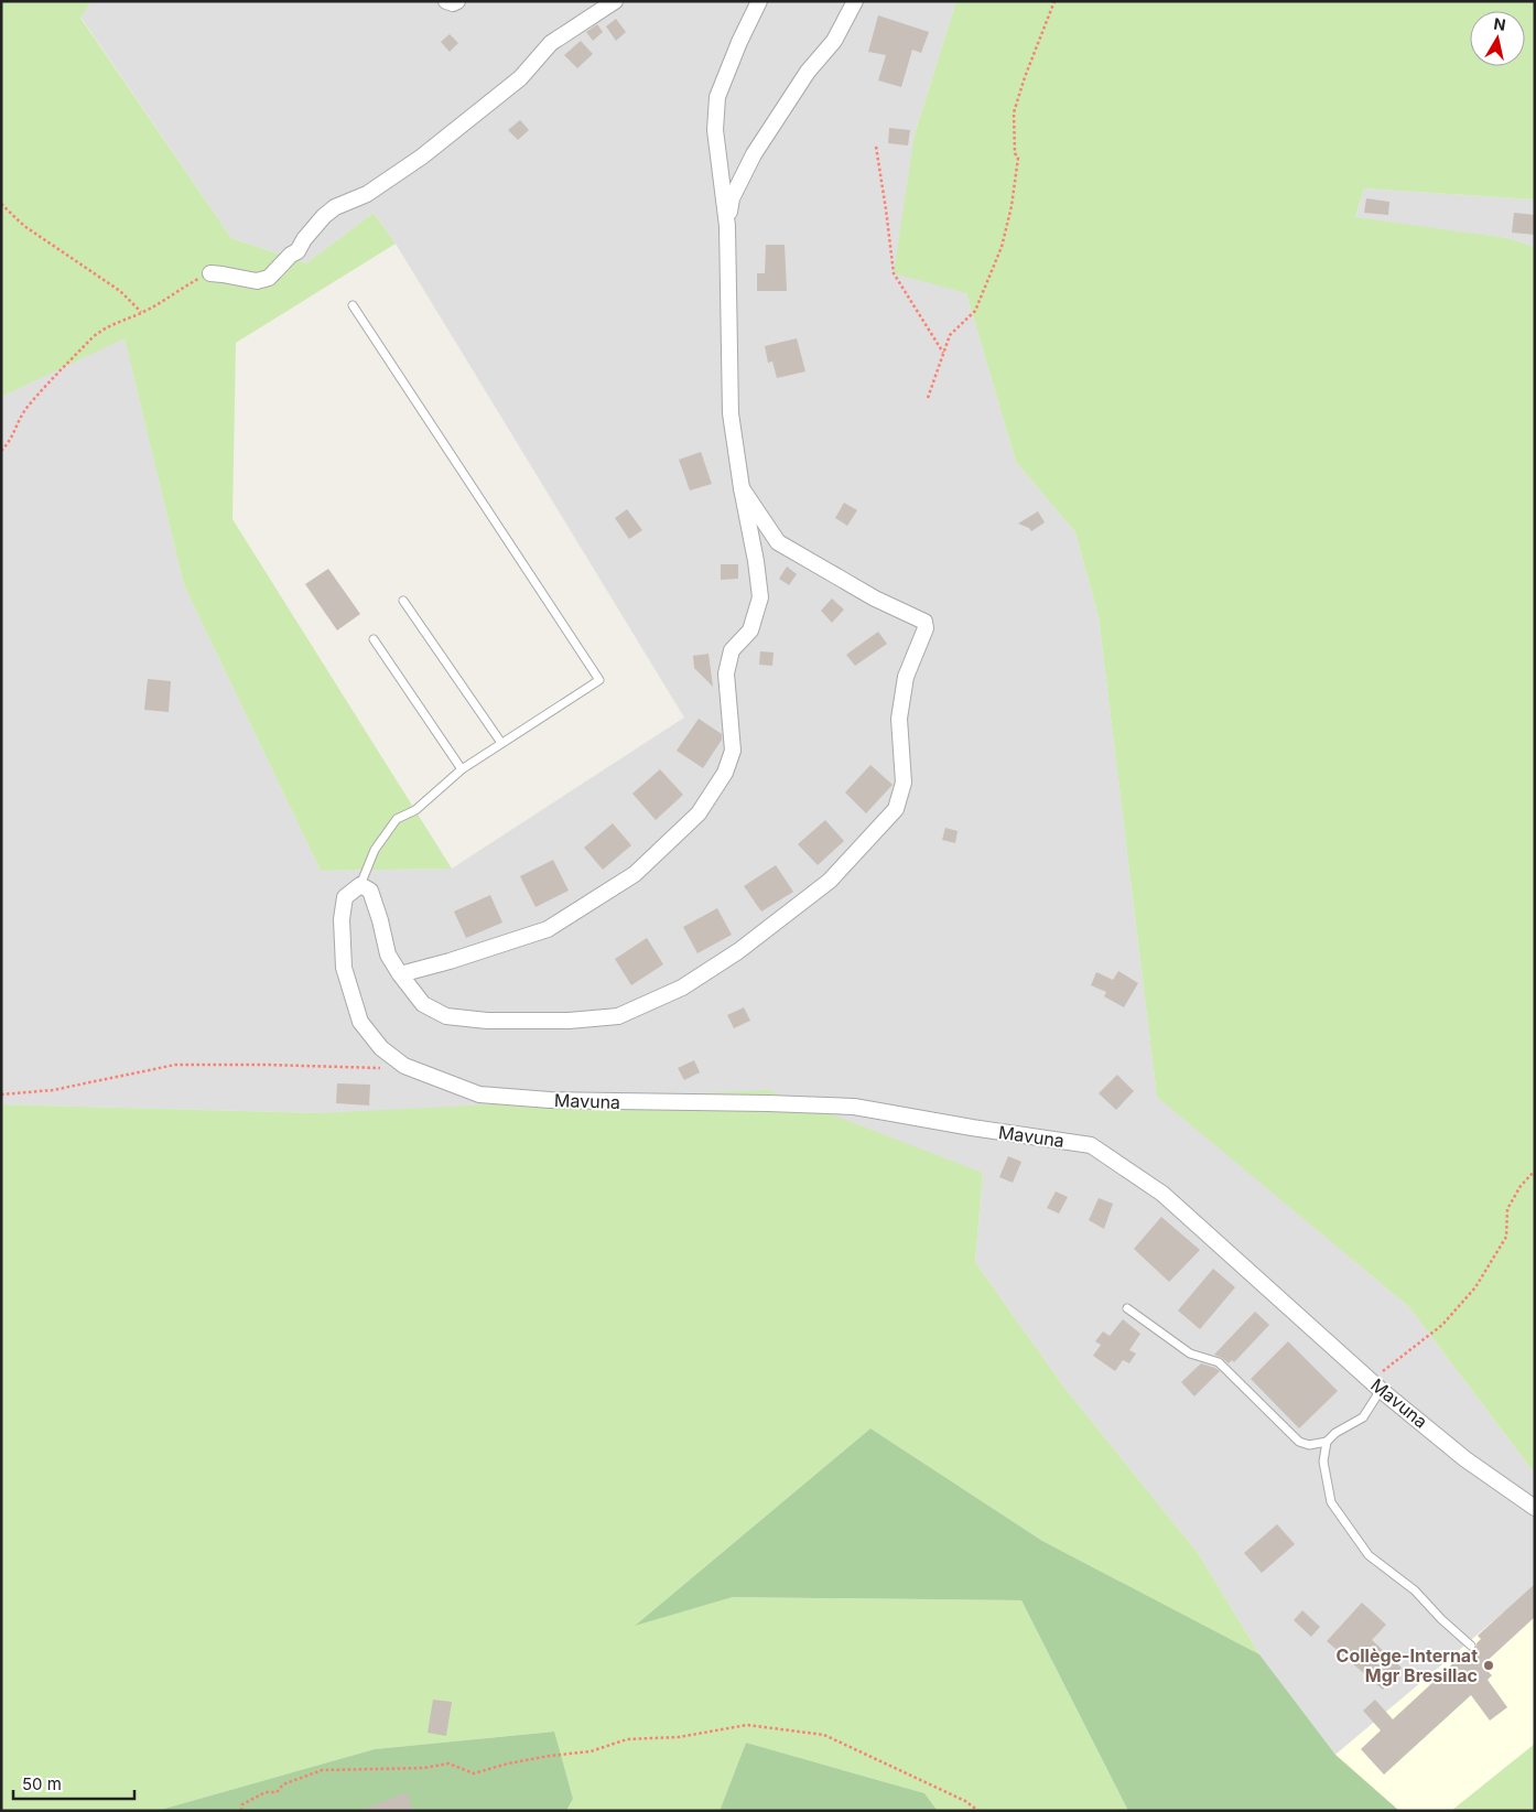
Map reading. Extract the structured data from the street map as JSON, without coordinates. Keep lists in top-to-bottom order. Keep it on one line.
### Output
{"streets":{"street":["Mavuna"]},"places":["Collège-Internat Mgr Bresillac"],"scale_bar":"50 m","north":"top"}
